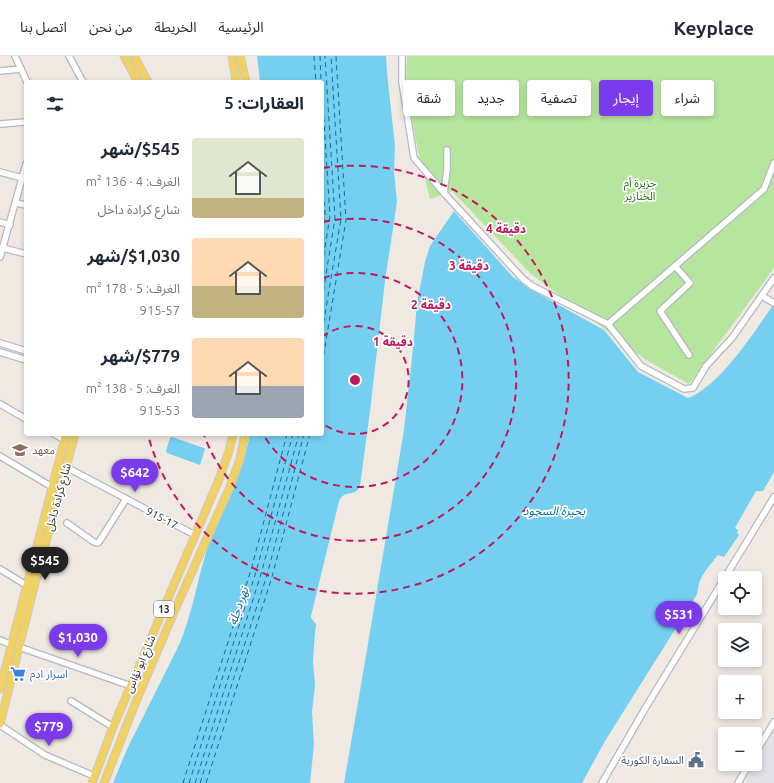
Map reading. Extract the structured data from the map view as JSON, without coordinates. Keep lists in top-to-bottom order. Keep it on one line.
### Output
{"streets":{"main road":["شارع كرادة داخل","13","شارع ابو نؤاس"],"street":["915-17"]},"crossings":[["شارع كرادة داخل","915-17"],["915-17","شارع ابو نؤاس"]],"water":["بحيرة السجود","نهر دجلة"],"parks":["جزيرة أم الخنازير"],"places":{"school or university":["معهد"],"supermarket":["اسرار ادم"],"public building":["السفارة الكورية"]},"page":{"header":"Keyplace","nav":["الرئيسية","الخريطة","من نحن","اتصل بنا"],"chip":["شراء","إيجار","تصفية","جديد","شقة"],"heading":"العقارات: 5","list":[{"name":"$545/شهر","note":"الغرف: 4 · 136 m² · شارع كرادة داخل"},{"name":"$1,030/شهر","note":"الغرف: 5 · 178 m² · 915-57"},{"name":"$779/شهر","note":"الغرف: 5 · 138 m² · 915-53"}],"price":["$642","$545","$531","$1,030","$779"],"map_buttons":["+","−"]},"rings":["4 دقيقة","3 دقيقة","2 دقيقة","1 دقيقة"]}
